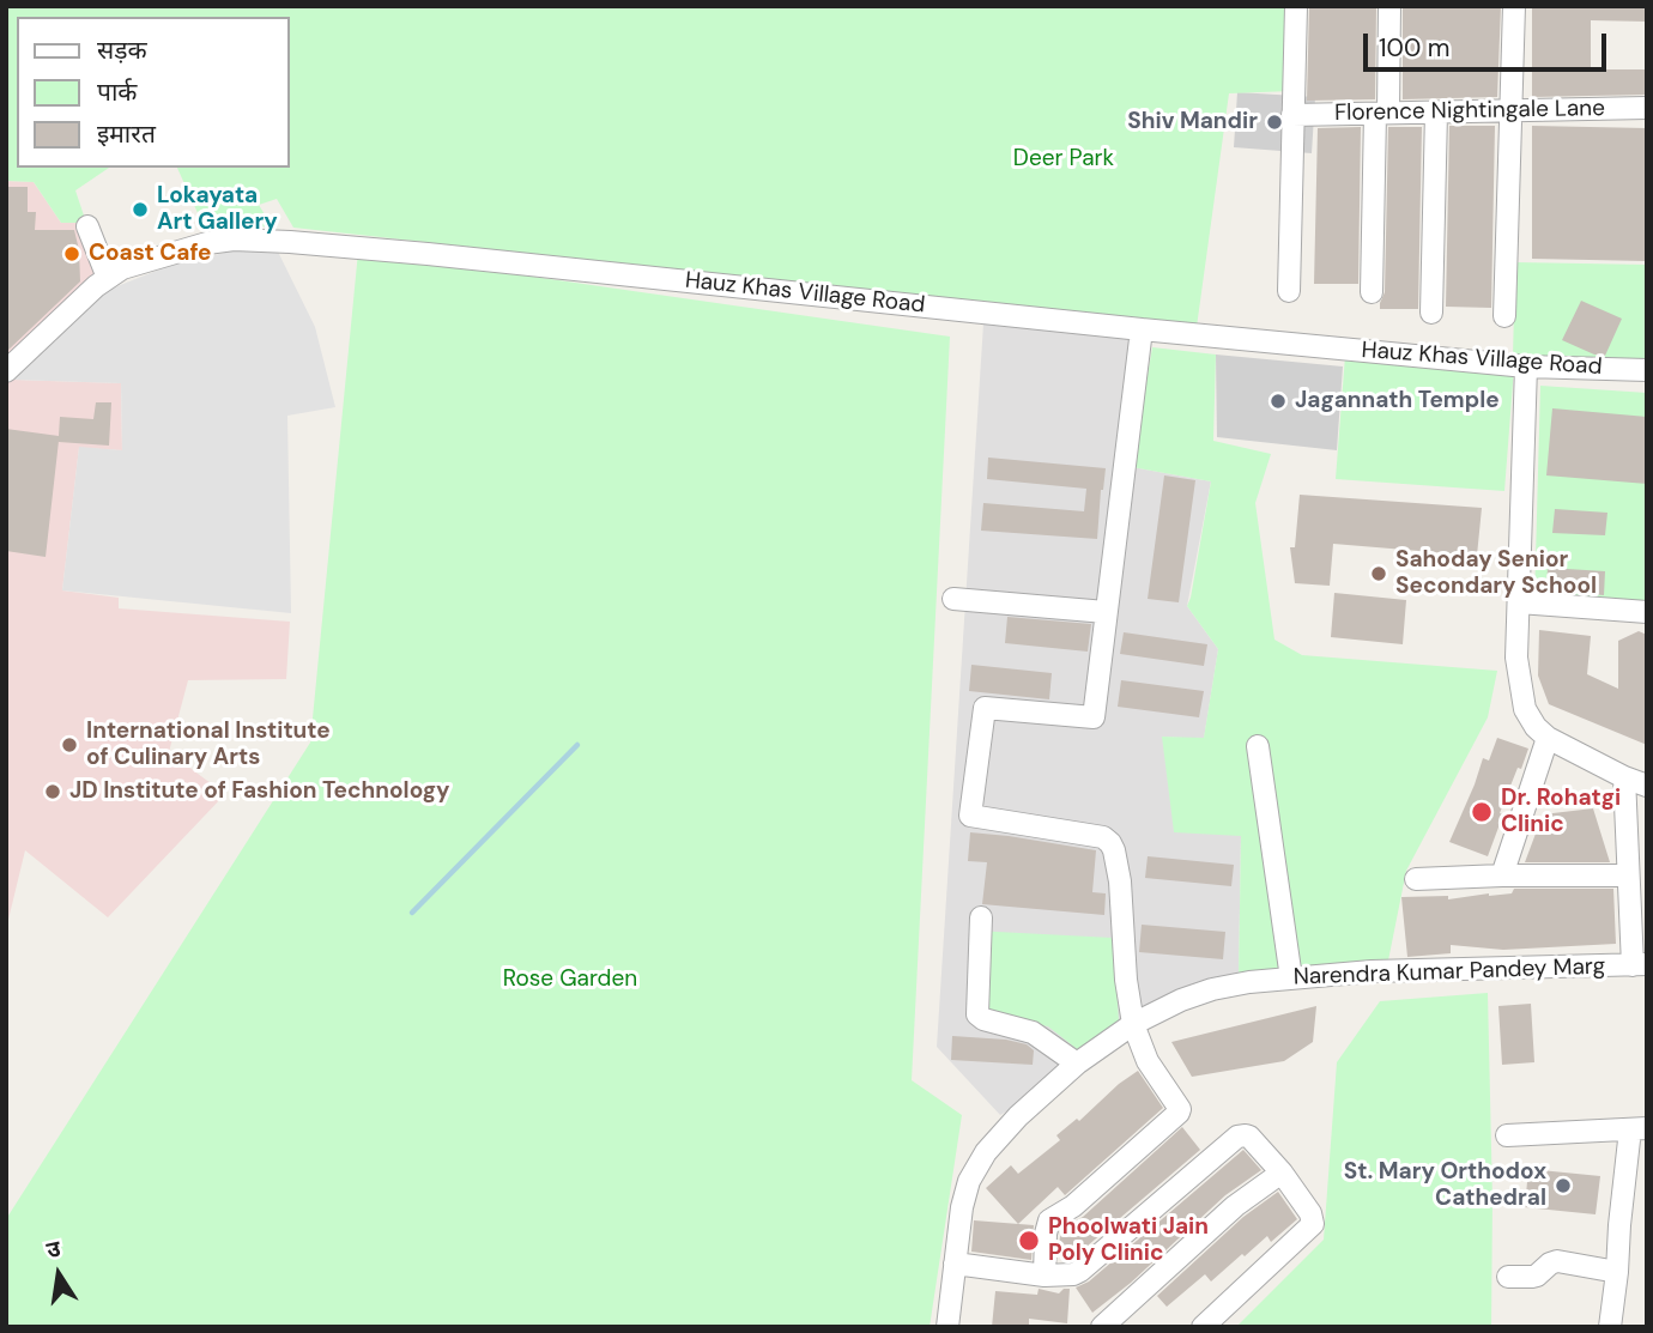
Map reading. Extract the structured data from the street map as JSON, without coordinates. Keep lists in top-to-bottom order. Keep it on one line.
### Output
{"streets":{"street":["Florence Nightingale Lane","Hauz Khas Village Road","Narendra Kumar Pandey Marg"]},"parks":["Deer Park","Rose Garden"],"places":["Shiv Mandir","Lokayata Art Gallery","Coast Cafe","Jagannath Temple","Sahoday Senior Secondary School","International Institute of Culinary Arts","JD Institute of Fashion Technology","Dr. Rohatgi Clinic","St. Mary Orthodox Cathedral","Phoolwati Jain Poly Clinic"],"legend":["सड़क","पार्क","इमारत"],"scale_bar":"100 m","north":"top"}
